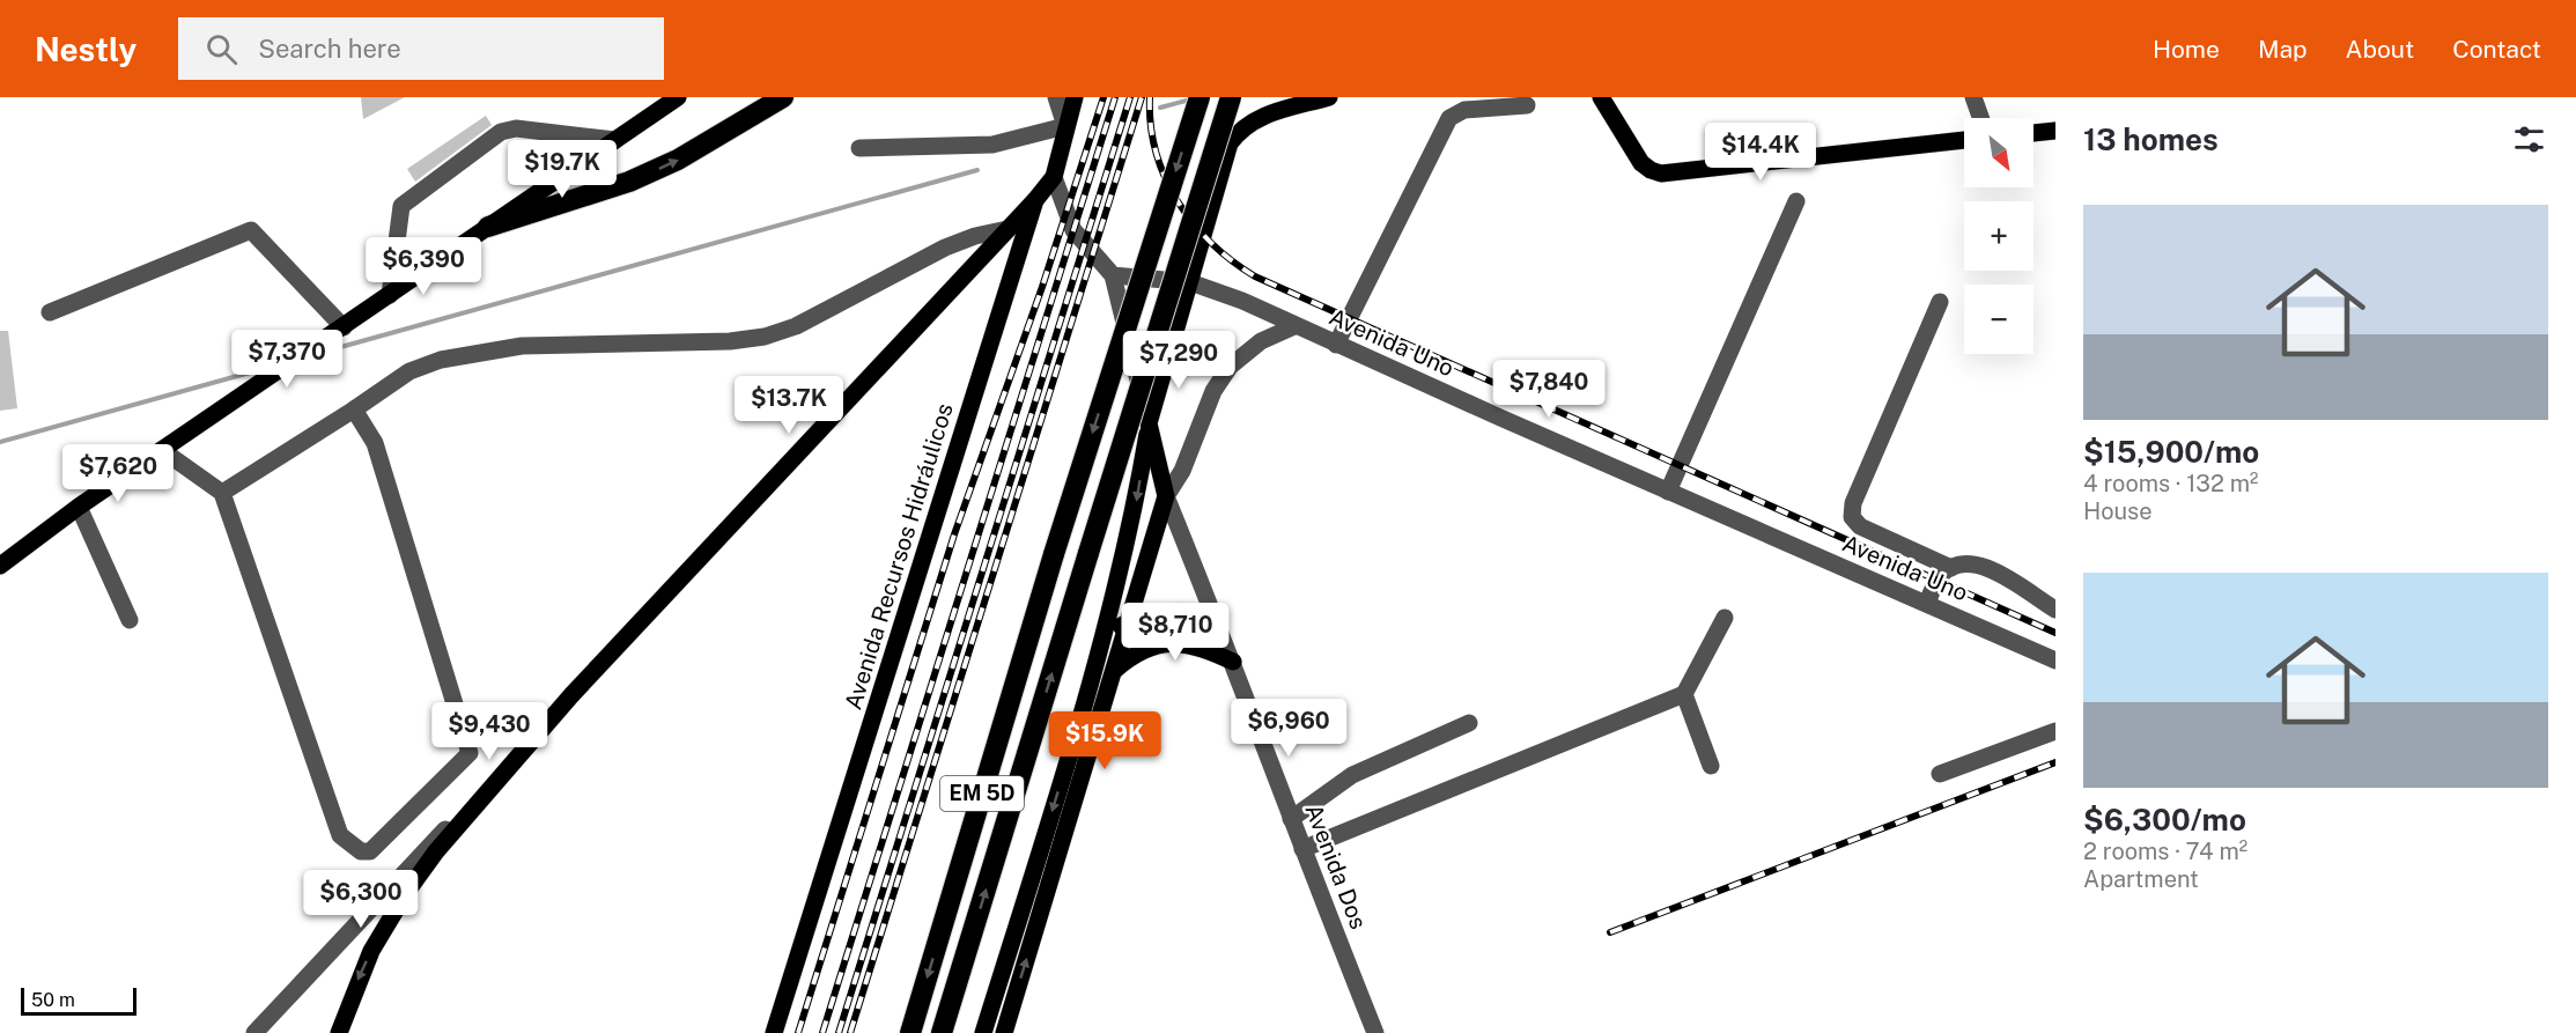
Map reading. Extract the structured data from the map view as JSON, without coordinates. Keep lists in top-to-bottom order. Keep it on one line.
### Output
{"streets":{"highway":["EM 5D"],"main road":["Avenida Recursos Hidráulicos","Avenida Dos"],"street":["Avenida Uno"]},"crossings":[["Avenida Uno","Avenida Dos"]],"scale_bar":"50 m","north":"bottom right","page":{"header":"Nestly","search":"Search here","nav":["Home","Map","About","Contact"],"heading":"13 homes","map_buttons":["+","−"],"price":["$14.4K","$19.7K","$6,390","$7,370","$7,290","$7,840","$13.7K","$7,620","$8,710","$6,960","$9,430","$15.9K","$6,300"],"list":[{"name":"$15,900/mo","note":"4 rooms · 132 m² · House"},{"name":"$6,300/mo","note":"2 rooms · 74 m² · Apartment"}],"scale":"50 m"}}
